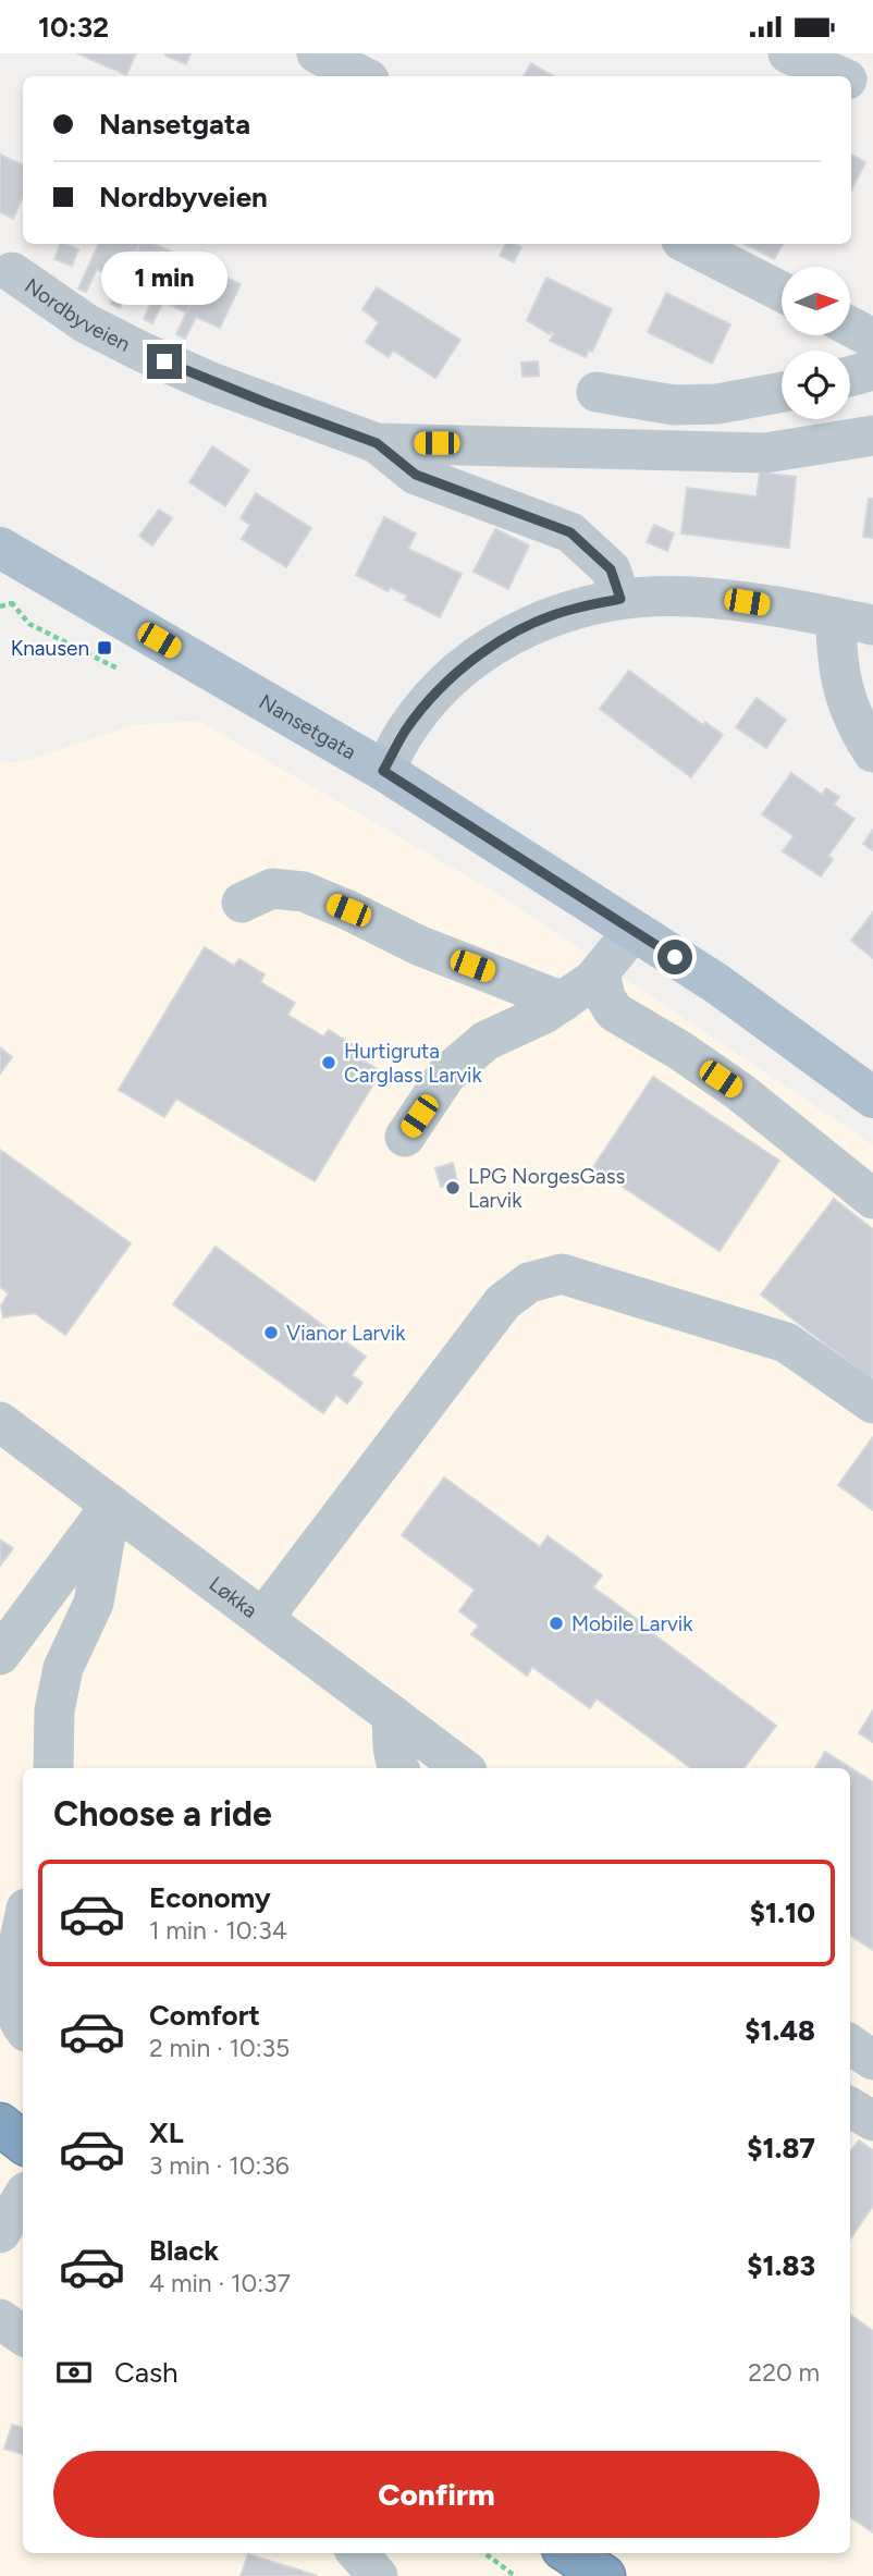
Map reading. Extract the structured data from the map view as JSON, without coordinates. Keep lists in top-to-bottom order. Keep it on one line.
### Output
{"streets":{"main road":["Nansetgata"],"street":["Nordbyveien","Løkka"]},"places":{"transit":["Knausen"],"other":["Hurtigruta Carglass Larvik","LPG NorgesGass Larvik","Vianor Larvik","Mobile Larvik"]},"north":"right","page":{"status":"10:32","banner":["Nansetgata","Nordbyveien"],"bubble":"1 min","heading":"Choose a ride","list":[{"name":"Economy","note":"1 min · 10:34","value":"$1.10"},{"name":"Comfort","note":"2 min · 10:35","value":"$1.48"},{"name":"XL","note":"3 min · 10:36","value":"$1.87"},{"name":"Black","note":"4 min · 10:37","value":"$1.83"}],"pay":["Cash","220 m"],"buttons":"Confirm"}}
